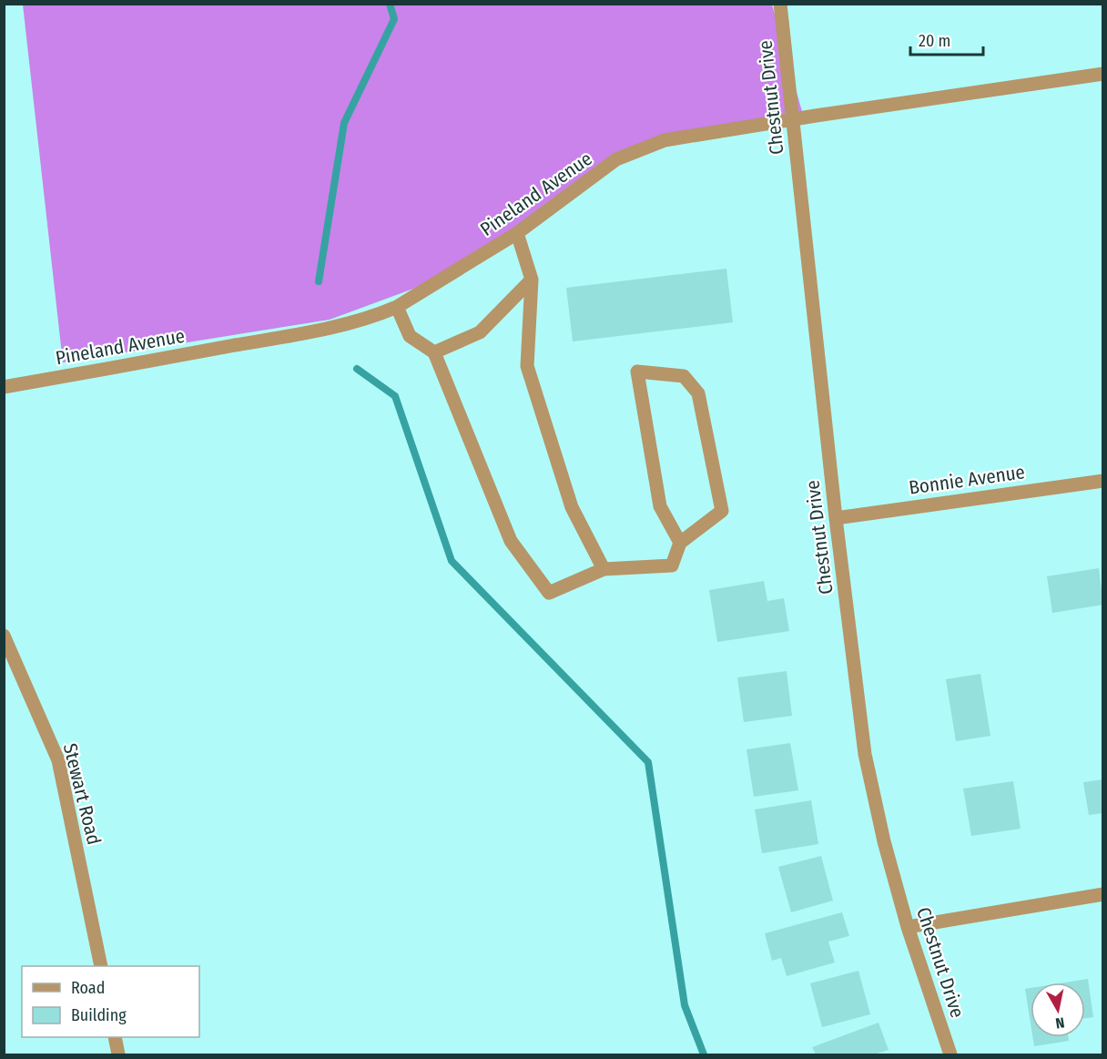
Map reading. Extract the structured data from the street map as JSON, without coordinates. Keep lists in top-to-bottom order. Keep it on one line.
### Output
{"streets":{"street":["Chestnut Drive","Pineland Avenue","Bonnie Avenue","Stewart Road"]},"crossings":[["Chestnut Drive","Pineland Avenue"],["Chestnut Drive","Bonnie Avenue"]],"legend":["Road","Building"],"scale_bar":"20 m","north":"bottom"}
